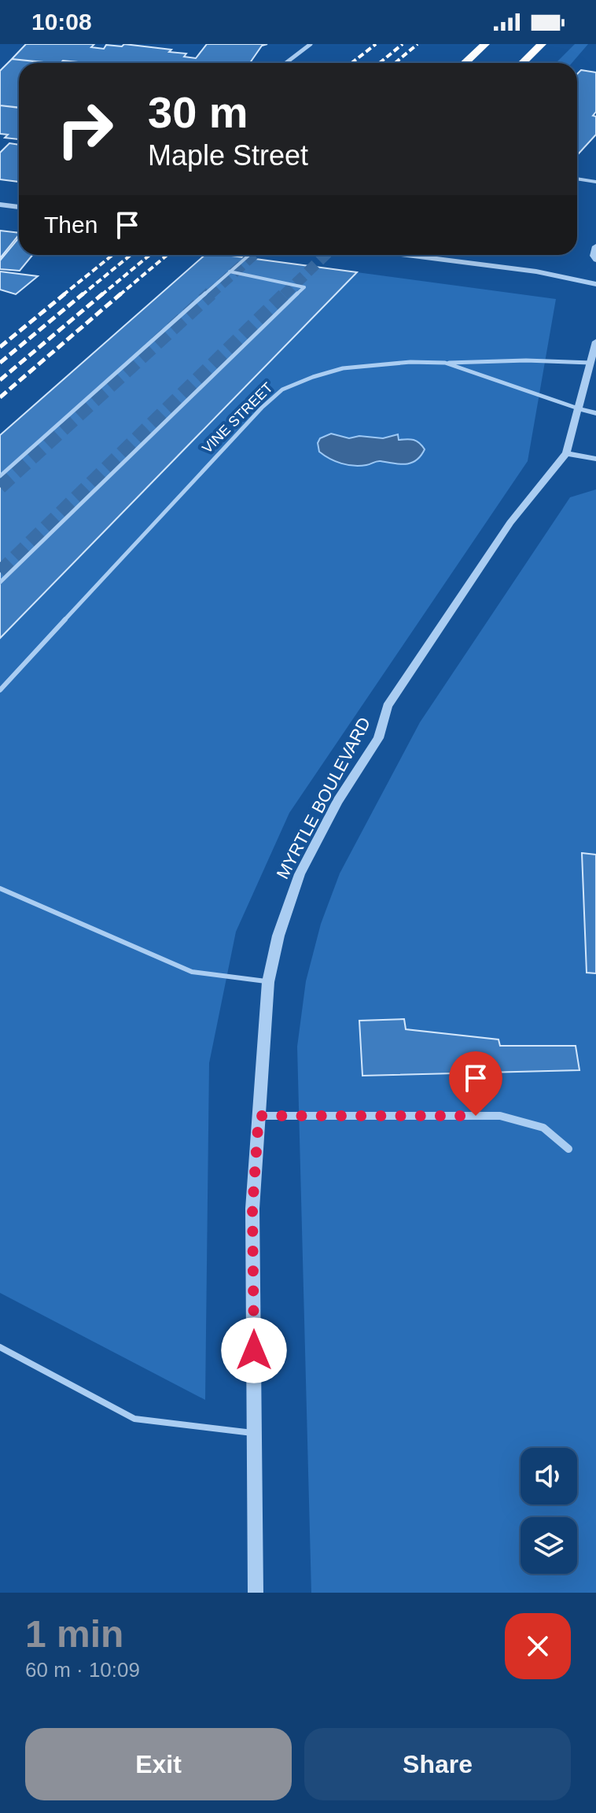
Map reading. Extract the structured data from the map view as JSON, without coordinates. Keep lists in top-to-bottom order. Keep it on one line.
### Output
{"streets":{"street":["MYRTLE BOULEVARD"],"lane":["VINE STREET"]},"crossings":[["VINE STREET","MYRTLE BOULEVARD"]],"page":{"status":"10:08","turn":["30 m","Maple Street"],"then":"Then","heading":["1 min","60 m · 10:09"],"buttons":["Exit","Share"]}}
